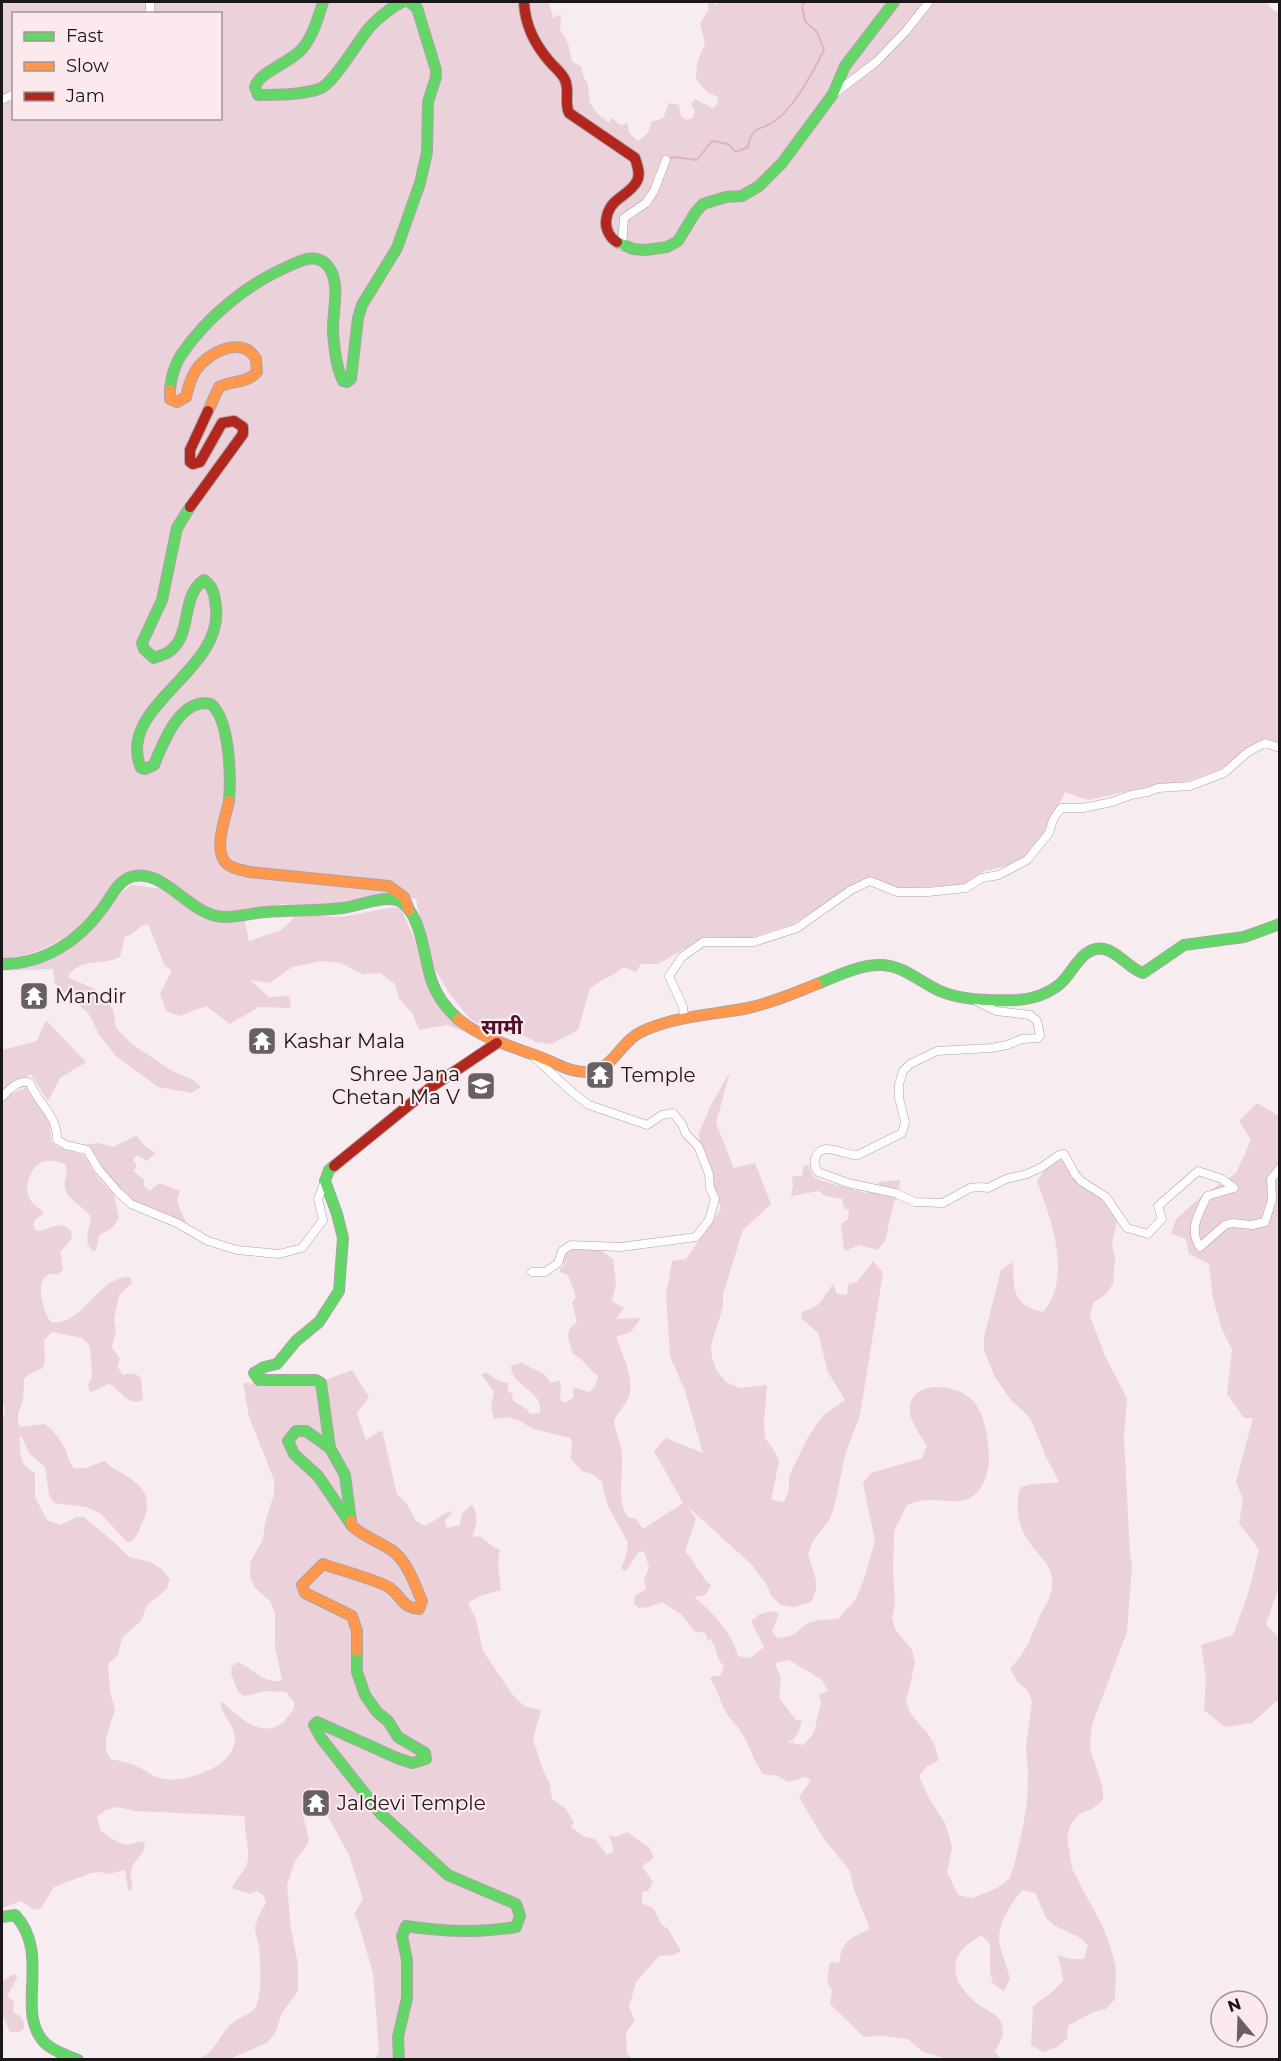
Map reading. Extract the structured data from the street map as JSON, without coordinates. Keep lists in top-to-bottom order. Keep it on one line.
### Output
{"districts":["सामी"],"places":{"temple":["Mandir","Kashar Mala","Temple","Jaldevi Temple"],"school or university":["Shree Jana Chetan Ma V"]},"legend":["Fast","Slow","Jam"],"north":"top"}
